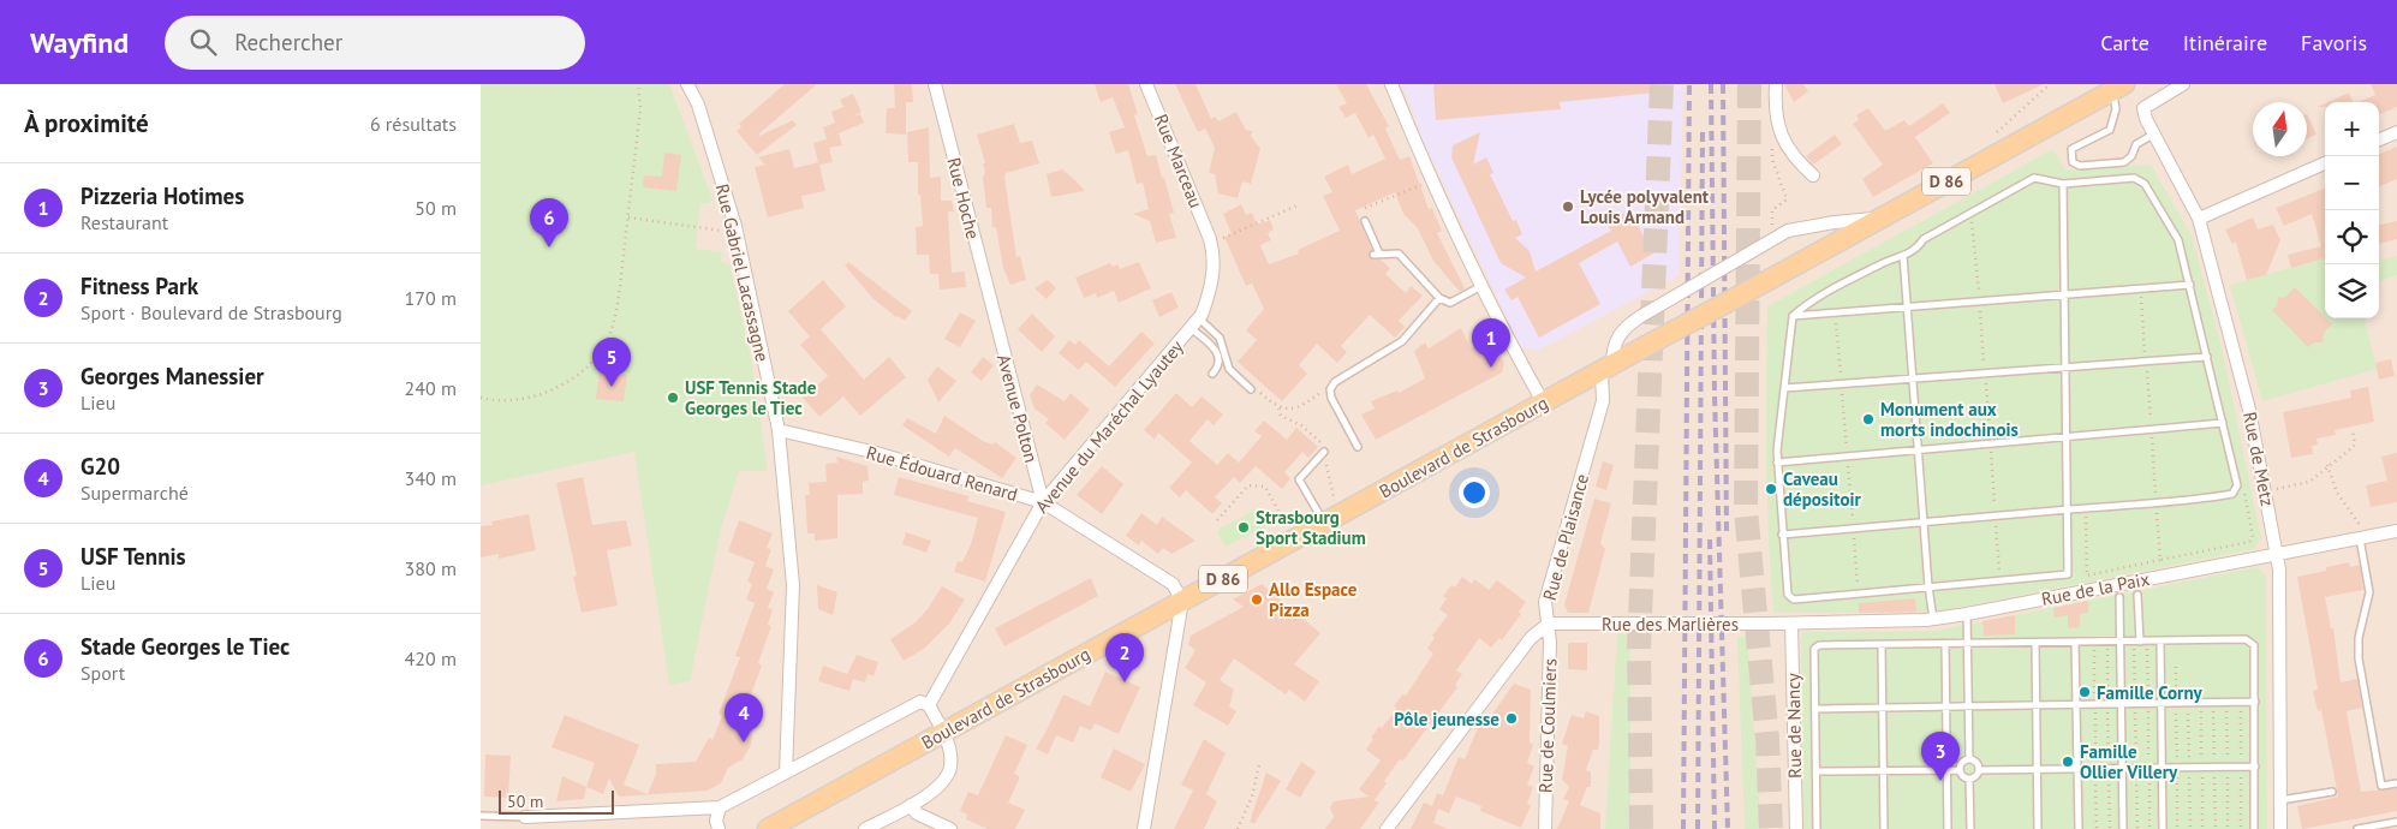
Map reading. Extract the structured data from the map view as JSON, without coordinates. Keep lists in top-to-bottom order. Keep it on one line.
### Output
{"streets":{"main road":["D 86","Boulevard de Strasbourg"],"street":["Rue Marceau","Rue Hoche","Rue Gabriel Lacassagne","Avenue Polton","Avenue du Maréchal Lyautey","Rue de Metz","Rue Édouard Renard","Rue de Plaisance","Rue de la Paix","Rue des Marlières","Rue de Coulmiers","Rue de Nancy"]},"crossings":[["Rue Marceau","Avenue du Maréchal Lyautey"],["D 86","Boulevard de Strasbourg"],["D 86","Rue de Plaisance"],["Rue Hoche","Avenue Polton"],["Rue Gabriel Lacassagne","Rue Édouard Renard"],["Avenue Polton","Avenue du Maréchal Lyautey"],["Avenue Polton","Rue Édouard Renard"],["Avenue du Maréchal Lyautey","Rue Édouard Renard"],["Boulevard de Strasbourg","Rue Édouard Renard"],["Boulevard de Strasbourg","Rue de Plaisance"],["Rue de Metz","Rue de la Paix"],["Rue de Plaisance","Rue des Marlières"],["Rue de Plaisance","Rue de Coulmiers"],["Rue de la Paix","Rue des Marlières"],["Rue de la Paix","Rue de Nancy"],["Rue des Marlières","Rue de Coulmiers"],["Rue des Marlières","Rue de Nancy"]],"places":["Lycée polyvalent Louis Armand","USF Tennis Stade Georges le Tiec","Monument aux morts indochinois","Caveau dépositoir","Strasbourg Sport Stadium","Allo Espace Pizza","Famille Corny","Pôle jeunesse","Famille Ollier Villery"],"scale_bar":"50 m","north":"top","page":{"header":"Wayfind","search":"Rechercher","nav":["Carte","Itinéraire","Favoris"],"heading":["À proximité","6 résultats"],"map_buttons":["+","−"],"list":[{"mark":"1","name":"Pizzeria Hotimes","note":"Restaurant","value":"50 m"},{"mark":"2","name":"Fitness Park","note":"Sport · Boulevard de Strasbourg","value":"170 m"},{"mark":"3","name":"Georges Manessier","note":"Lieu","value":"240 m"},{"mark":"4","name":"G20","note":"Supermarché","value":"340 m"},{"mark":"5","name":"USF Tennis","note":"Lieu","value":"380 m"},{"mark":"6","name":"Stade Georges le Tiec","note":"Sport","value":"420 m"}],"pins":["6","1","5","2","4","3"],"scale":"50 m"}}
